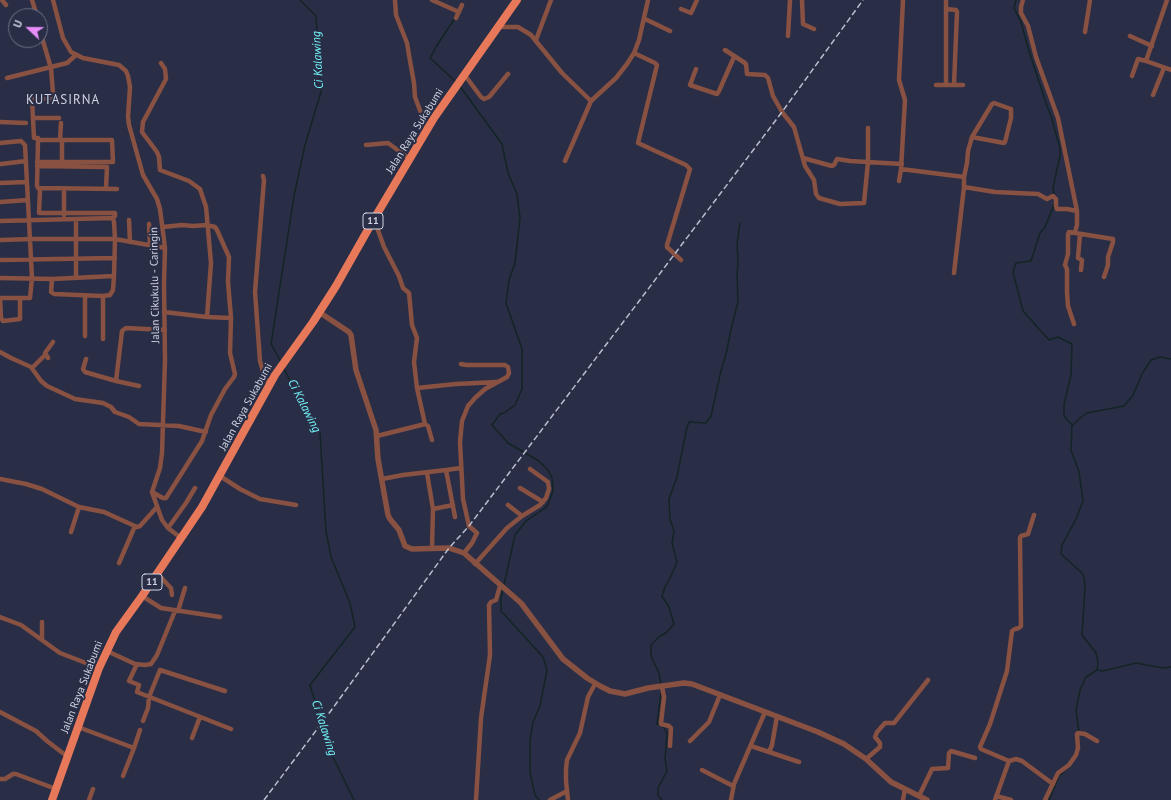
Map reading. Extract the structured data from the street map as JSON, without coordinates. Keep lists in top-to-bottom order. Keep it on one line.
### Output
{"streets":{"highway":["Jalan Raya Sukabumi","11"],"street":["Jalan Cikukulu - Caringin"]},"districts":["KUTASIRNA"],"water":["Ci Kalawing"],"north":"left"}
